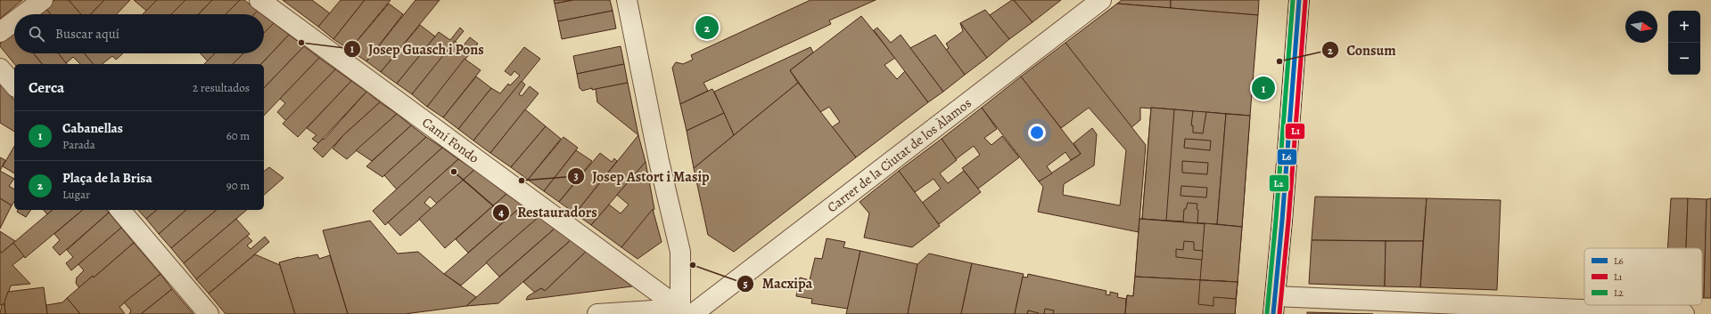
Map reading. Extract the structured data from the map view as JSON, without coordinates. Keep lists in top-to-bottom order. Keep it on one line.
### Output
{"streets":{"street":["Camí Fondo","Carrer de la Ciutat de los Àlamos"]},"crossings":[["Camí Fondo","Carrer de la Ciutat de los Àlamos"]],"places":["Josep Guasch i Pons","Consum","Restauradors","Josep Astort i Masip","Macxipa"],"lines":["transit line L6","transit line L2","transit line L1"],"legend":["L6","L1","L2"],"north":"right","page":{"map_buttons":["+","−"],"pins":["2","1"],"search":"Buscar aquí","heading":["Cerca","2 resultados"],"list":[{"mark":"1","name":"Cabanellas","note":"Parada","value":"60 m"},{"mark":"2","name":"Plaça de la Brisa","note":"Lugar","value":"90 m"}]}}
